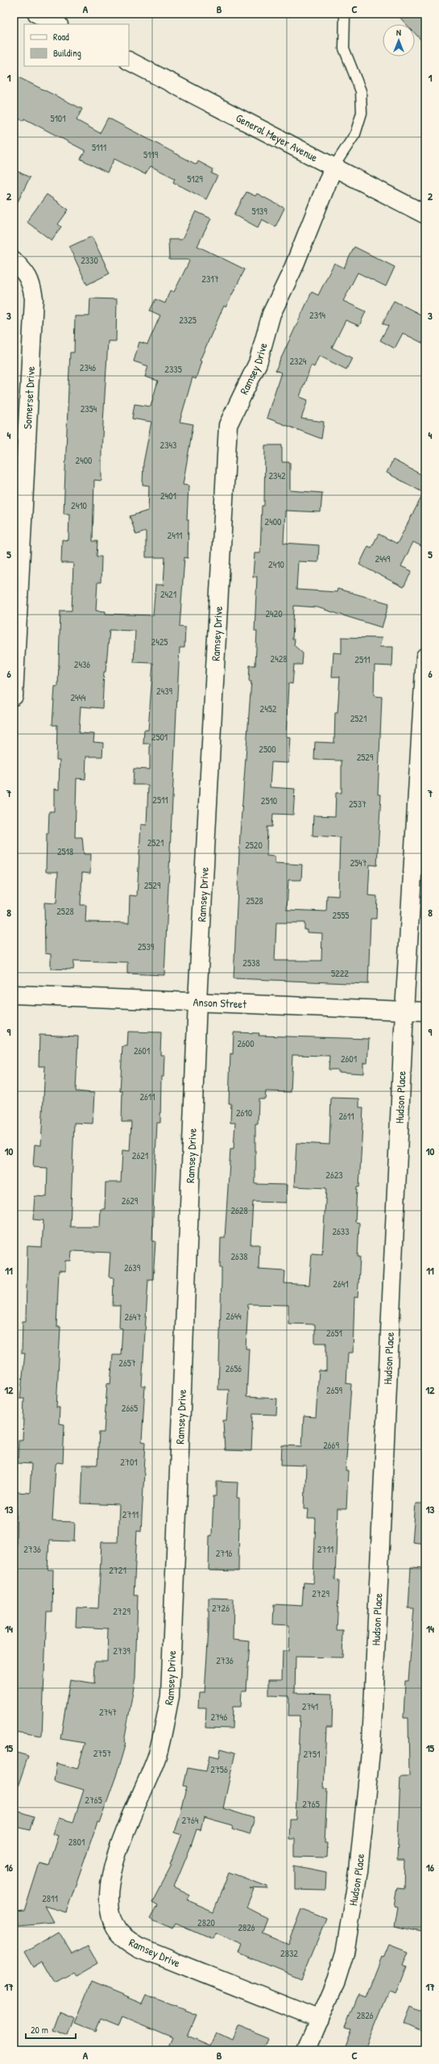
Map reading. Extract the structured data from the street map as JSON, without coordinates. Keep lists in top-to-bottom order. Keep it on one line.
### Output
{"streets":{"street":["General Meyer Avenue","Ramsey Drive","Somerset Drive","Anson Street","Hudson Place"]},"crossings":[["General Meyer Avenue","Ramsey Drive"],["Ramsey Drive","Anson Street"],["Ramsey Drive","Hudson Place"],["Anson Street","Hudson Place"]],"house_numbers":["5101","5111","5119","5129","5139","2330","2317","2314","2325","2324","2346","2335","2354","2343","2400","2342","2401","2410","2400","2411","2449","2410","2421","2420","2425","2428","2511","2436","2439","2444","2452","2521","2501","2500","2529","2511","2510","2537","2521","2520","2518","2547","2529","2528","2528","2555","2539","2538","5222","2600","2601","2601","2611","2610","2611","2621","2623","2629","2628","2633","2638","2639","2641","2644","2647","2651","2657","2656","2659","2665","2669","2701","2711","2736","2711","2716","2721","2729","2726","2729","2739","2736","2741","2747","2746","2757","2751","2756","2765","2765","2764","2801","2811","2820","2826","2832","2826"],"legend":["Road","Building"],"scale_bar":"20 m","north":"top","grid":{"columns":["A","B","C"],"rows":["1","2","3","4","5","6","7","8","9","10","11","12","13","14","15","16","17"]}}
